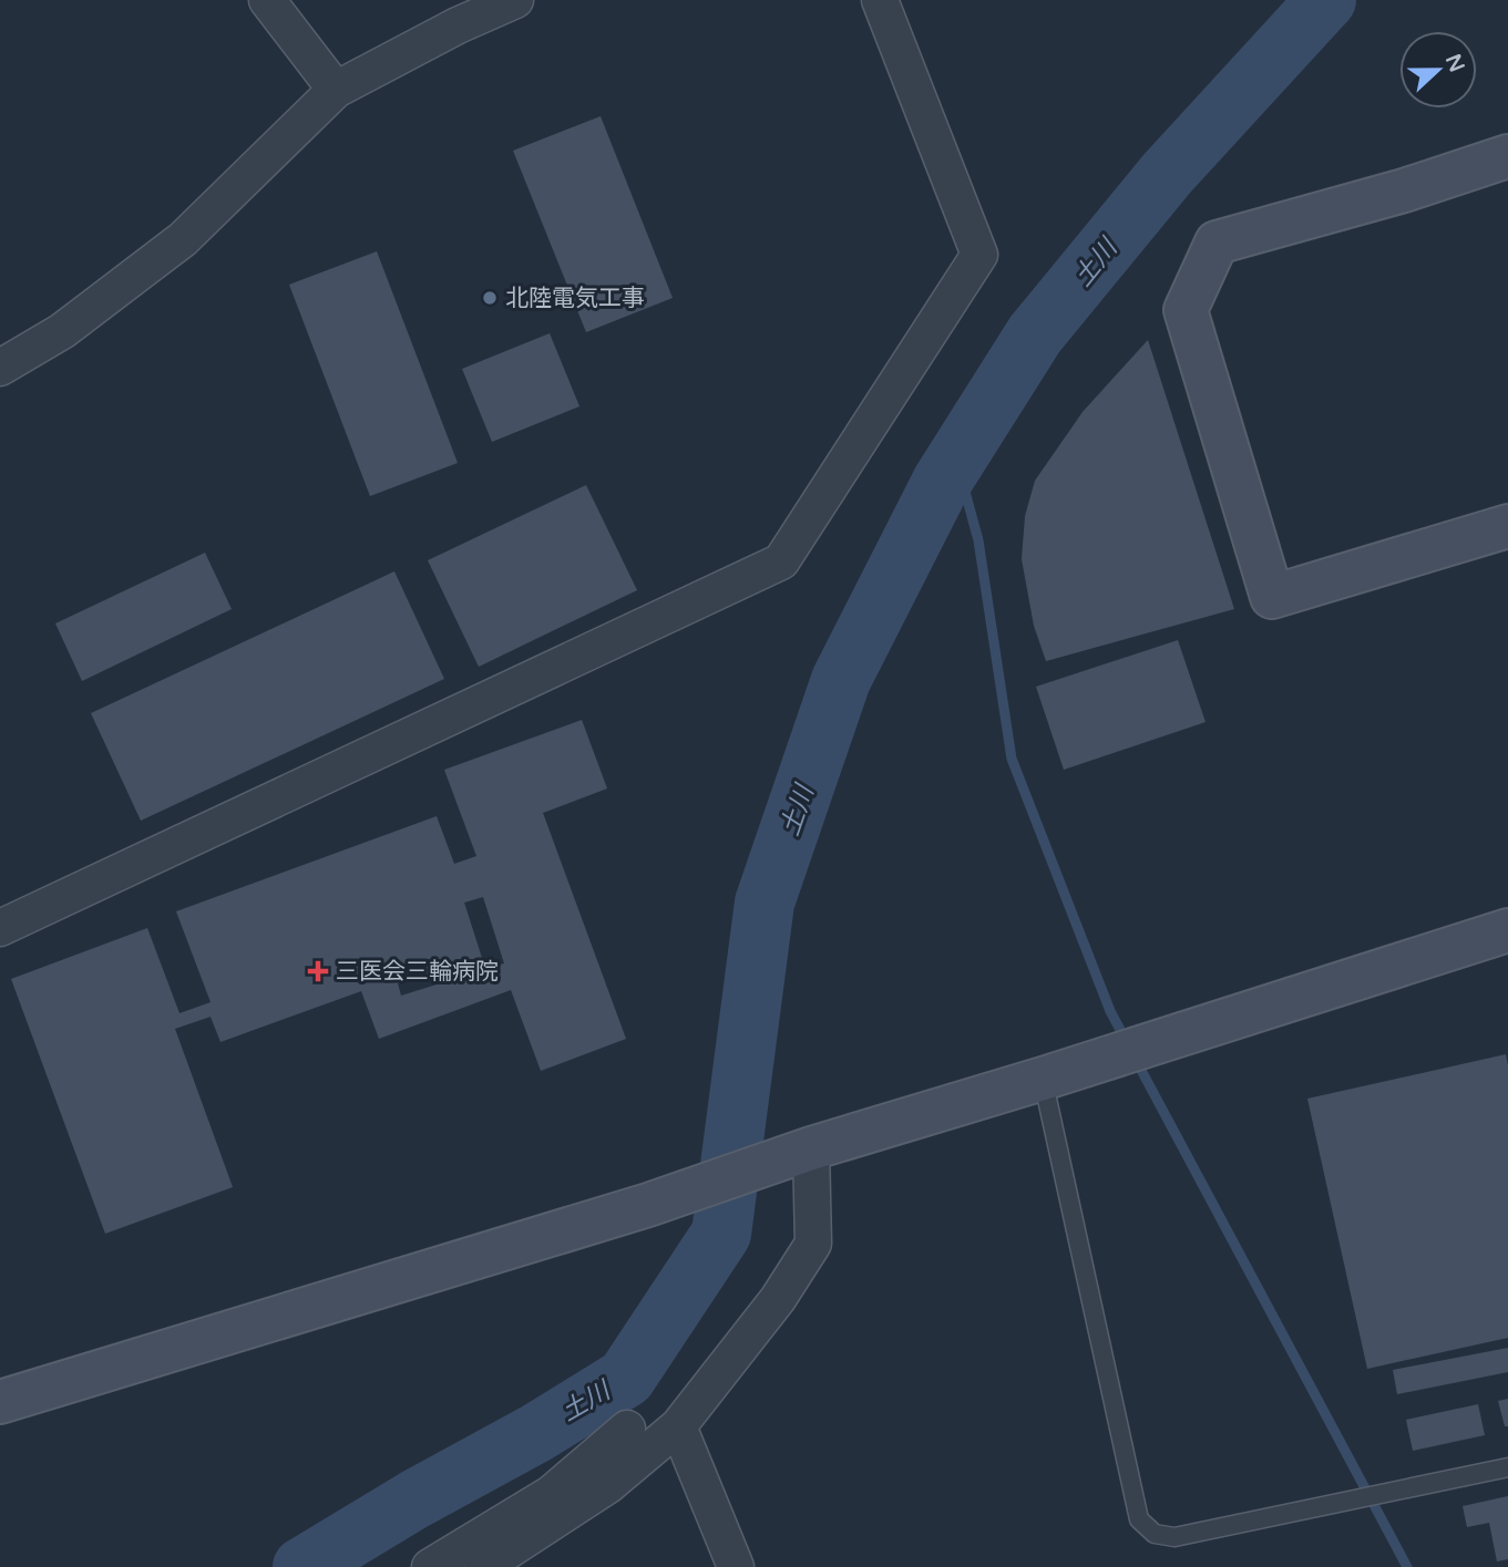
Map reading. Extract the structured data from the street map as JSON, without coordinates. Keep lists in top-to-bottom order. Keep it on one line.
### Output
{"water":["土川"],"places":{"other":["北陸電気工事"],"health":["三医会三輪病院"]},"north":"right"}
